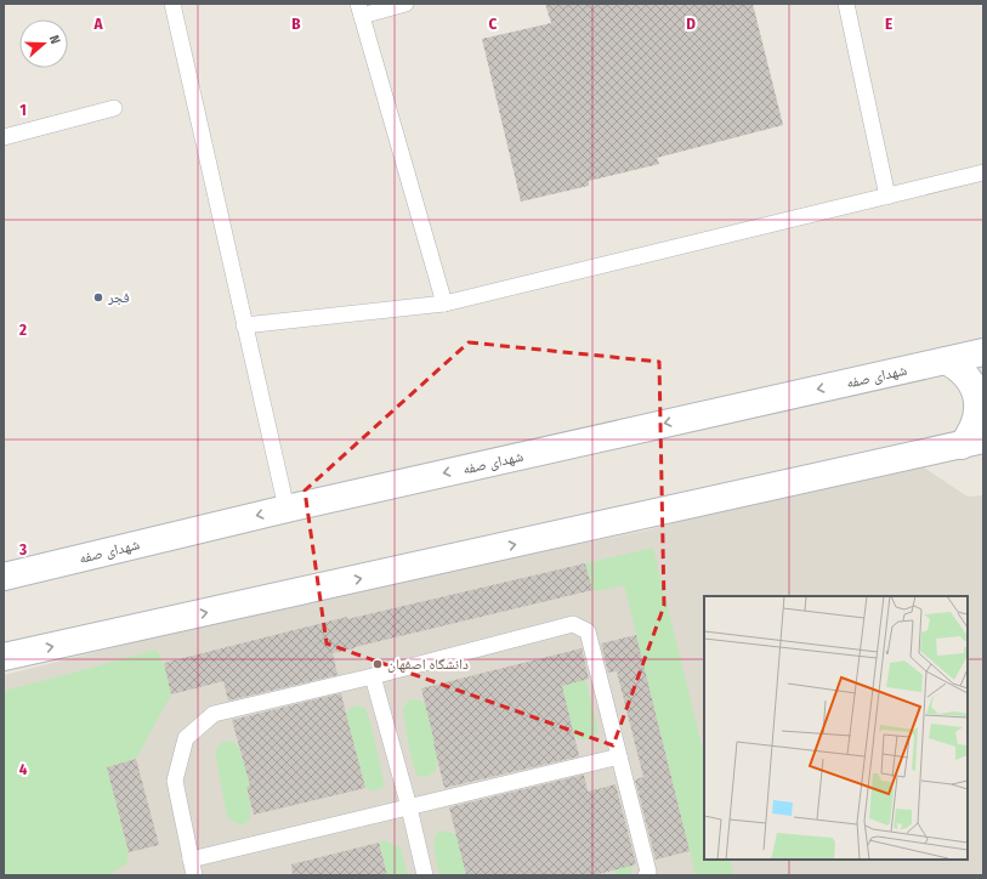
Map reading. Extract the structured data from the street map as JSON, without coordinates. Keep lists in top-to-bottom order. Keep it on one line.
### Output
{"streets":{"main road":["شهدای صفه"]},"places":["فجر","دانشگاه اصفهان"],"north":"right","grid":{"columns":["A","B","C","D","E"],"rows":["1","2","3","4"]}}
